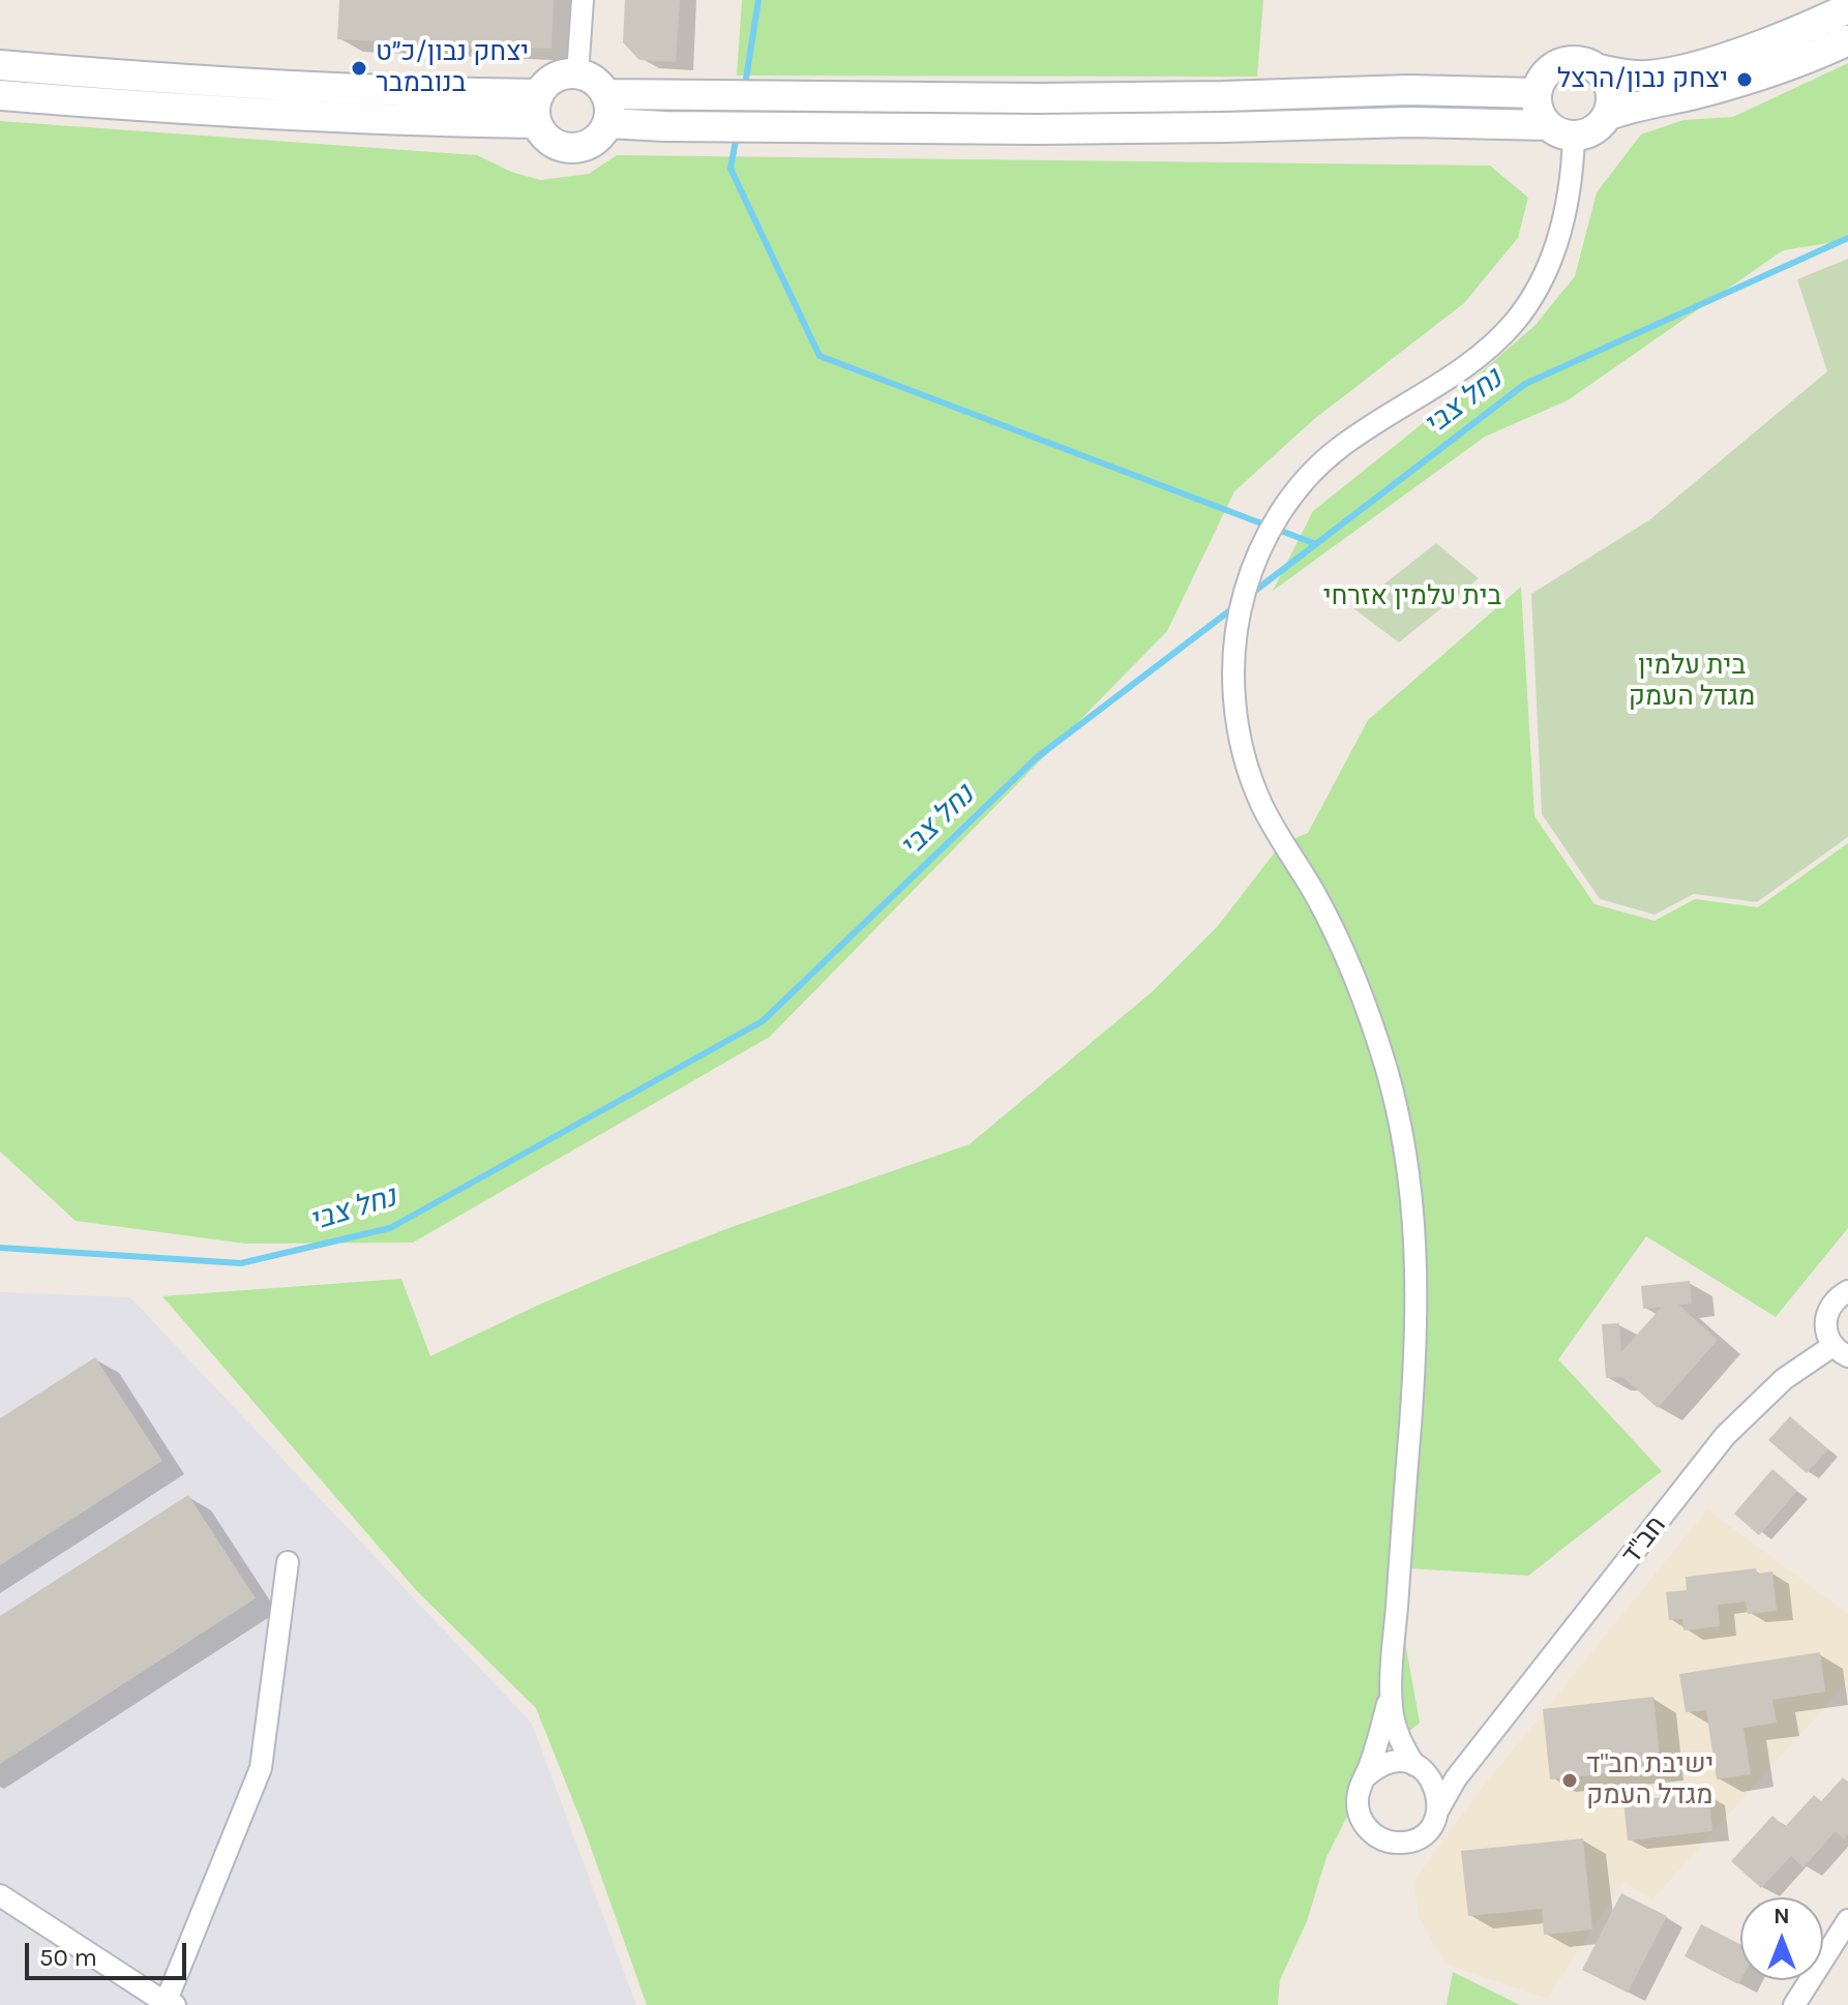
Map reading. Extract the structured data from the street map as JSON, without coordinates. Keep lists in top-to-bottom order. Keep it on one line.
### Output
{"streets":{"street":["חב\"ד"]},"water":["נחל צבי"],"parks":["בית עלמין אזרחי","בית עלמין מגדל העמק"],"places":["יצחק נבון/כ״ט בנובמבר","יצחק נבון/הרצל","ישיבת חב\"ד מגדל העמק"],"scale_bar":"50 m","north":"top"}
